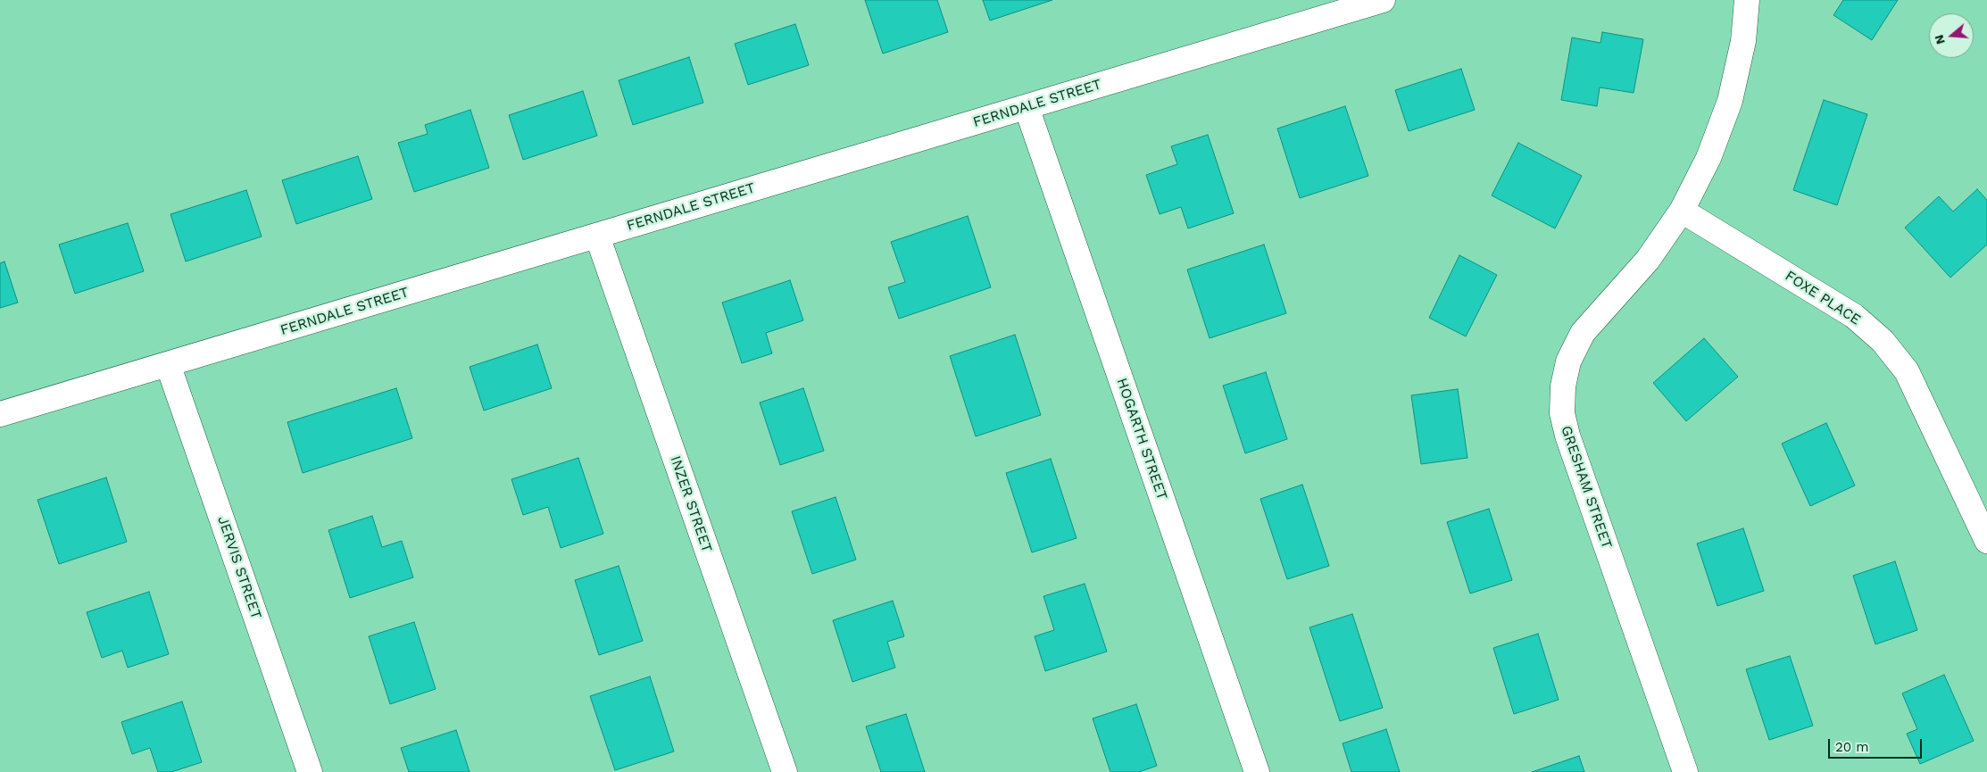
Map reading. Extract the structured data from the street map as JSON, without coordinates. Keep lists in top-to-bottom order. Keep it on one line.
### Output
{"streets":{"street":["FERNDALE STREET","FOXE PLACE","HOGARTH STREET","GRESHAM STREET","INZER STREET","JERVIS STREET"]},"crossings":[["FERNDALE STREET","HOGARTH STREET"],["FERNDALE STREET","INZER STREET"],["FERNDALE STREET","JERVIS STREET"],["FOXE PLACE","GRESHAM STREET"]],"scale_bar":"20 m","north":"left"}
